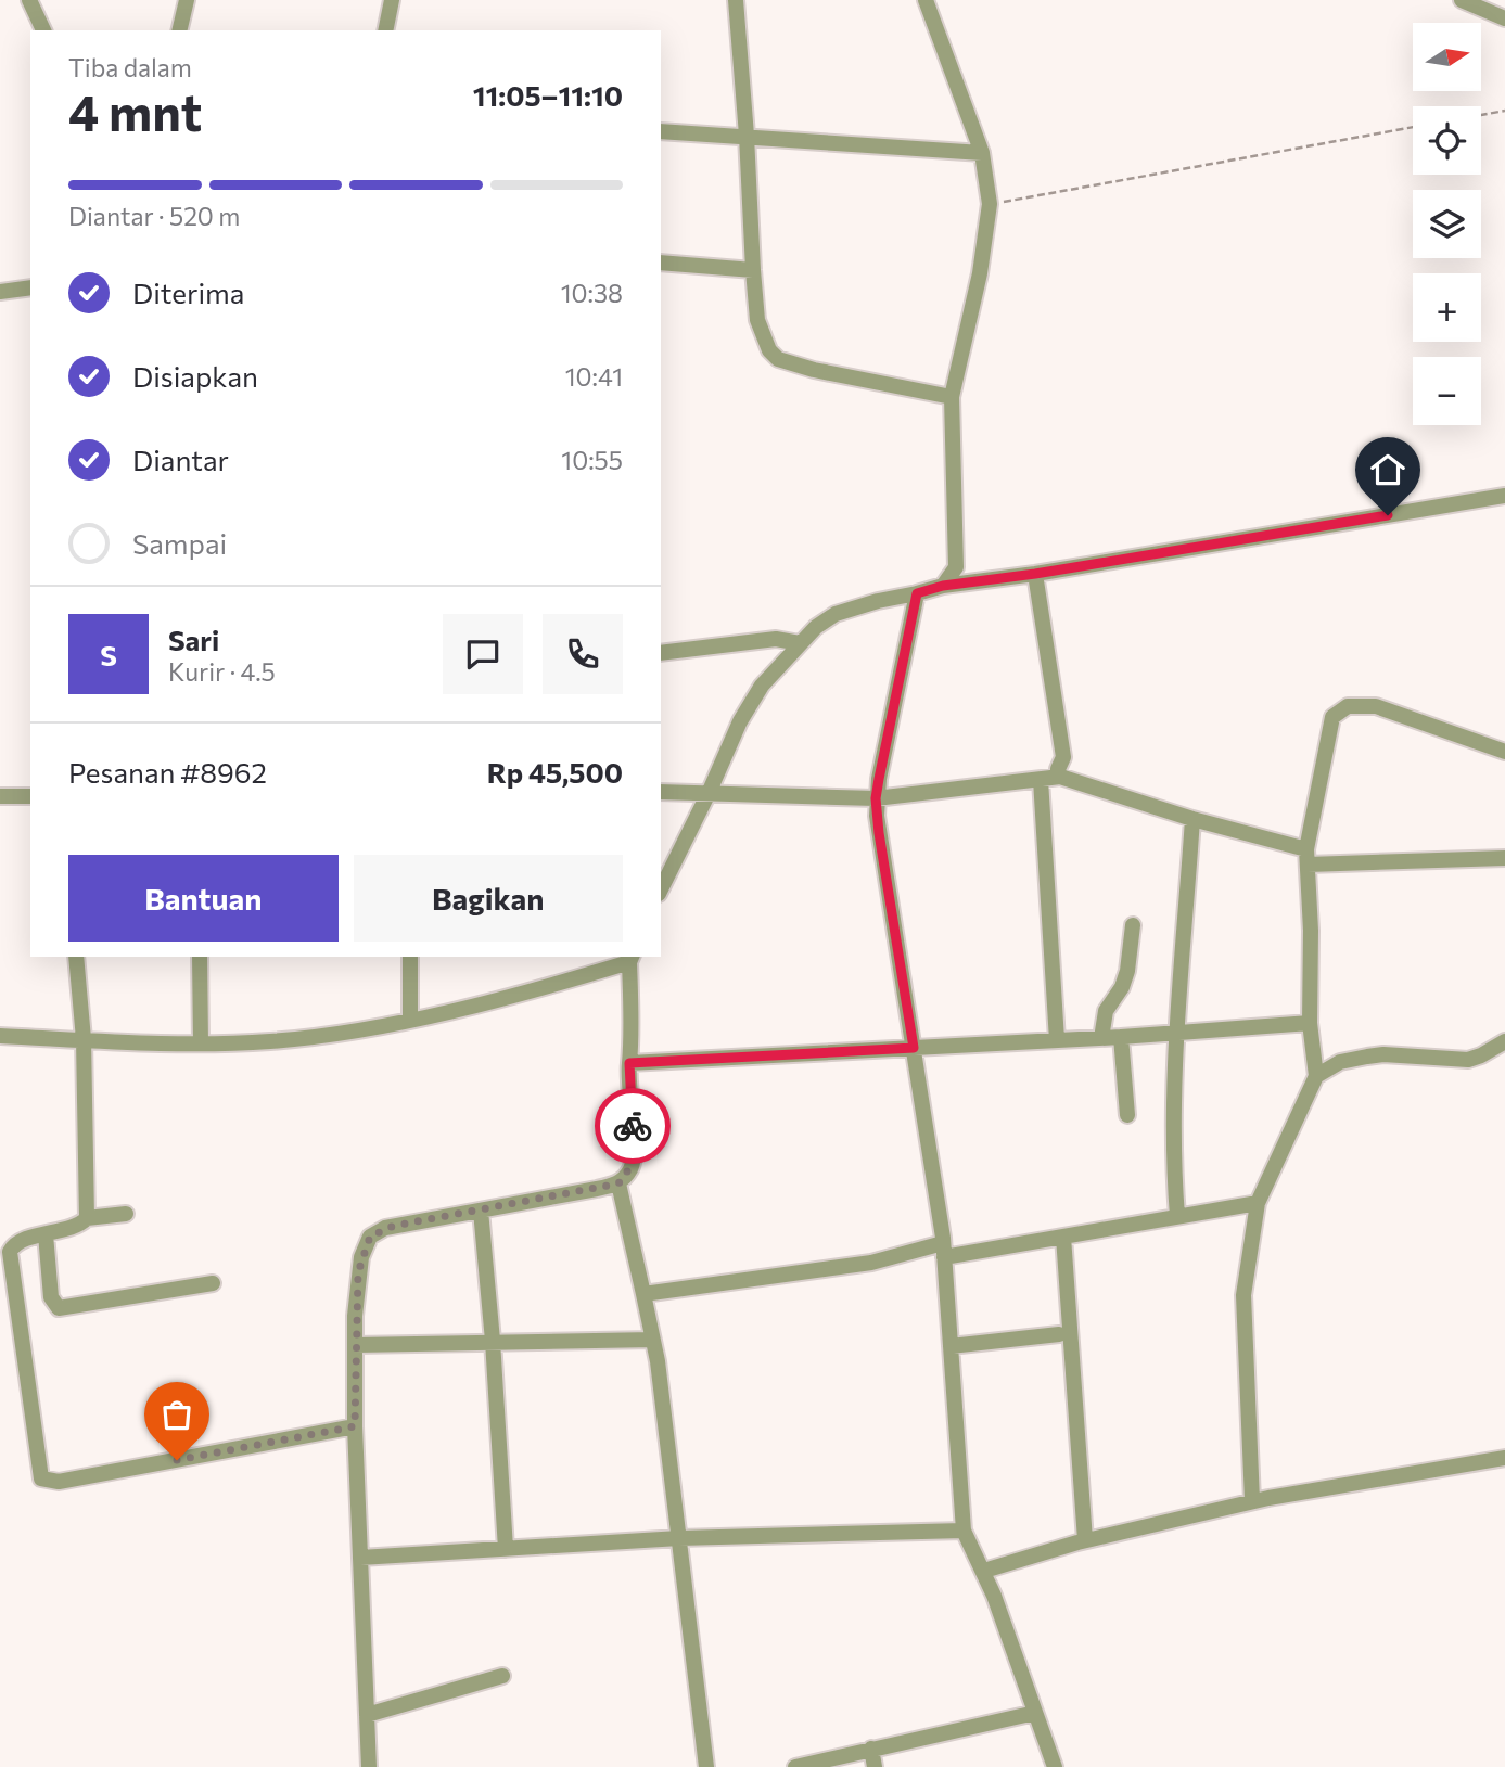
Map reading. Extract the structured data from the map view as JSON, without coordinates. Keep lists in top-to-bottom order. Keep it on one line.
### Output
{"north":"right","page":{"map_buttons":["+","−"],"heading":["4 mnt","Tiba dalam","11:05–11:10"],"panel":["Sari","Kurir · 4.5","Pesanan #8962","Rp 45,500"],"bar":"Diantar · 520 m","list":[["Diterima","10:38"],["Disiapkan","10:41"],["Diantar","10:55"],"Sampai"],"round":"S","buttons":["Bantuan","Bagikan"]}}
